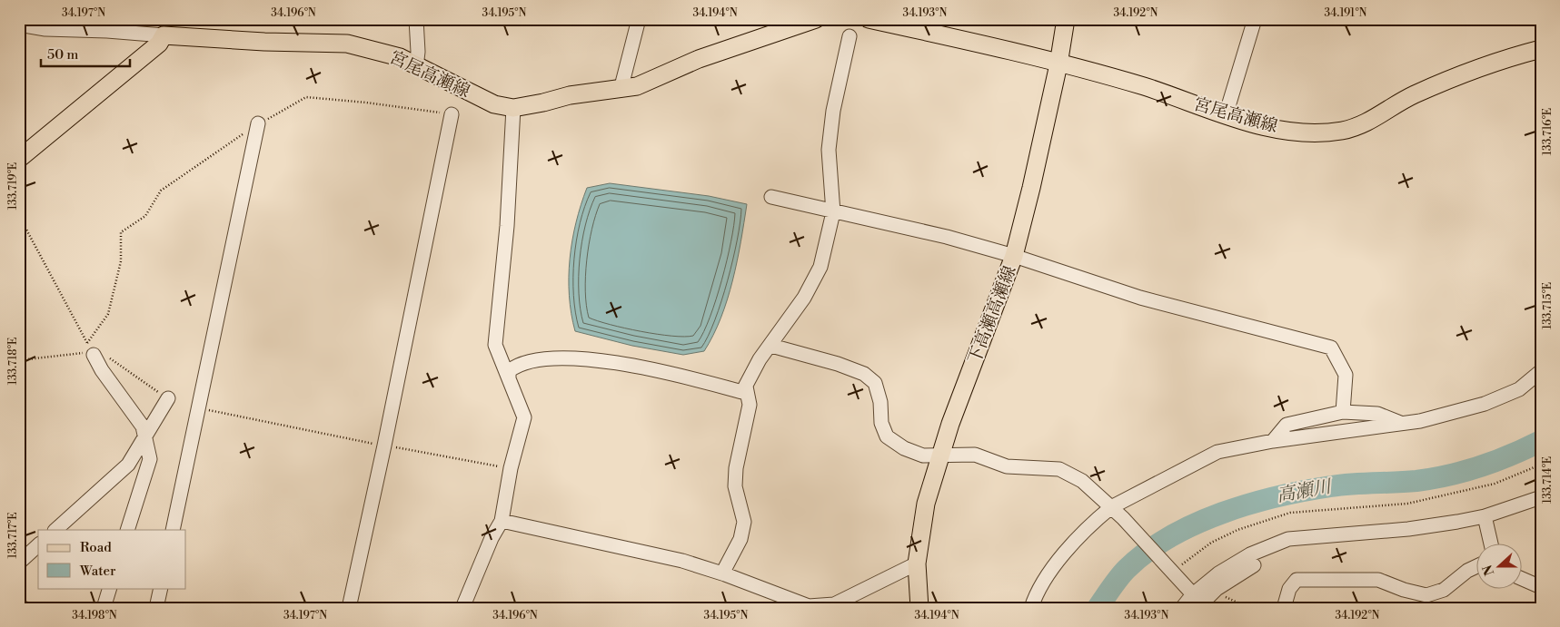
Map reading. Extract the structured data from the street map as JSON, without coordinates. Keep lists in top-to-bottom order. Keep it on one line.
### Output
{"streets":{"main road":["宮尾高瀬線","下高瀬高瀬線"]},"crossings":[["宮尾高瀬線","下高瀬高瀬線"]],"water":["高瀬川"],"legend":["Road","Water"],"scale_bar":"50 m","north":"left","coordinates":["34.197°N","34.196°N","34.195°N","34.194°N","34.193°N","34.192°N","34.191°N","133.716°E","133.719°E","133.715°E","133.718°E","133.714°E","133.717°E","34.198°N"]}
